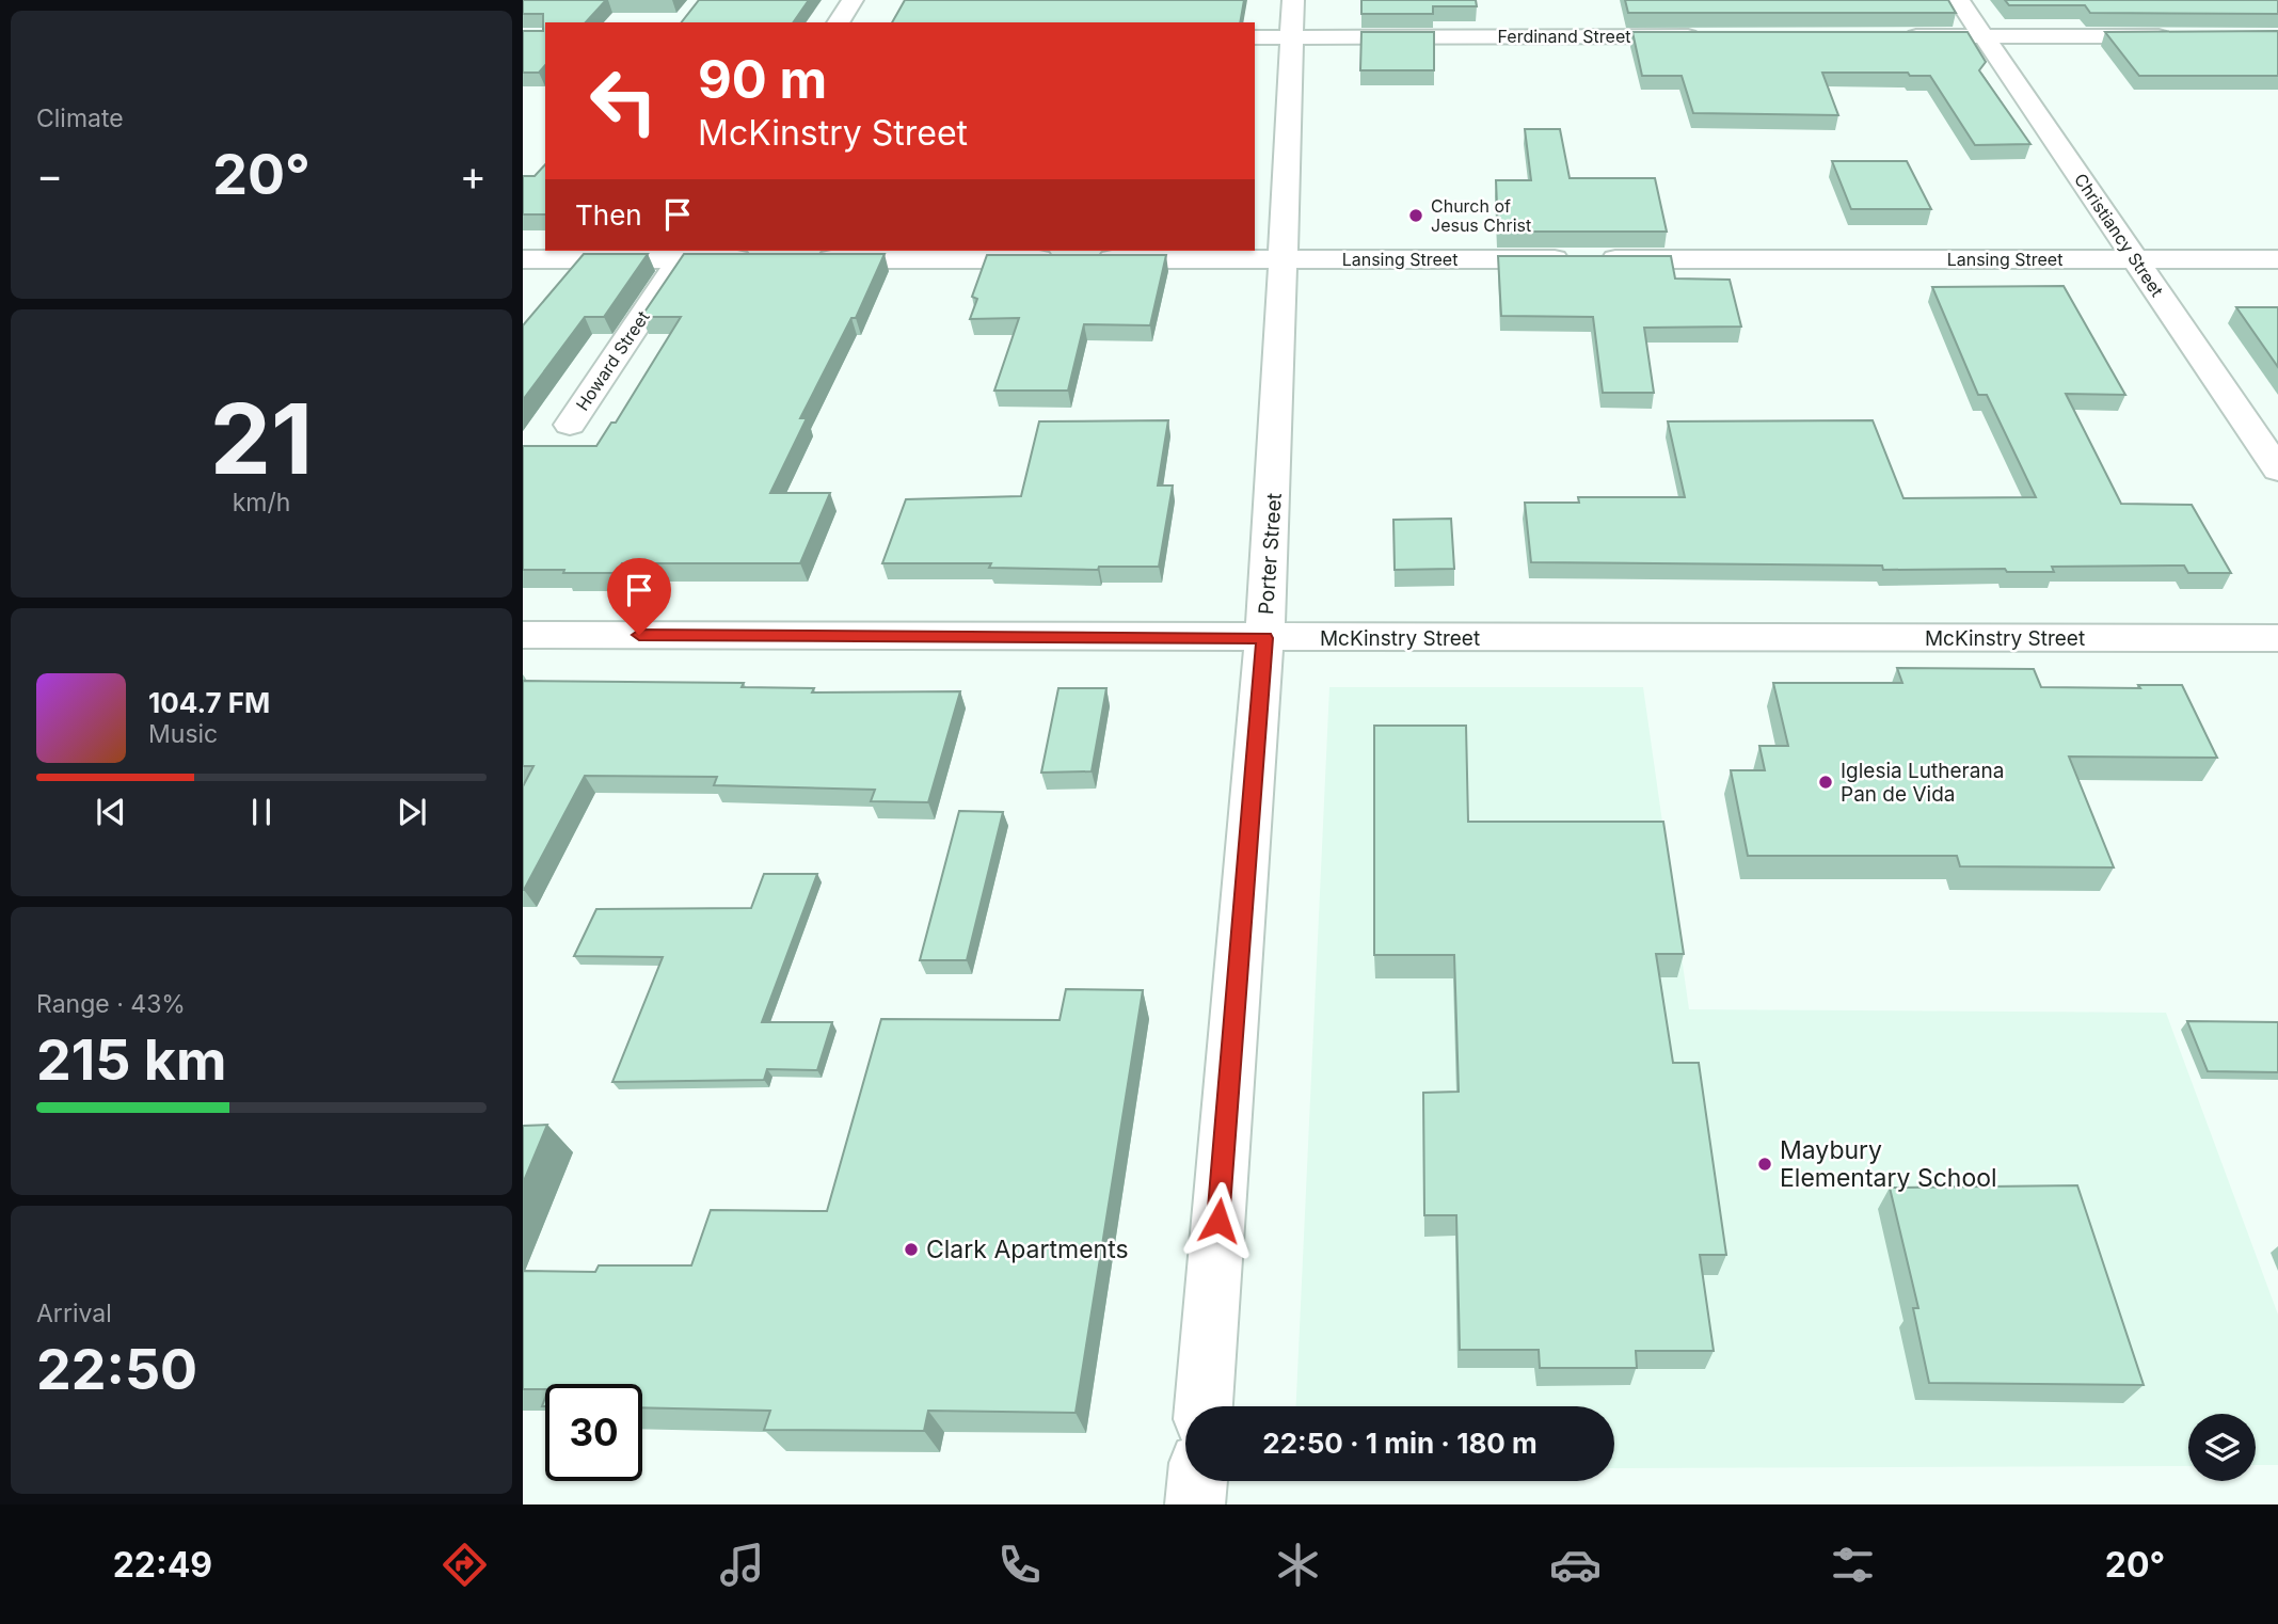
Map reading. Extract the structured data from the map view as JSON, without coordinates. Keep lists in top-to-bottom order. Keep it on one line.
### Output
{"streets":{"street":["Ferdinand Street","Christiancy Street","Lansing Street","Howard Street","Porter Street","McKinstry Street"]},"crossings":[["Ferdinand Street","Porter Street"],["Christiancy Street","Lansing Street"],["Lansing Street","Porter Street"],["Porter Street","McKinstry Street"]],"places":["Church of Jesus Christ","Iglesia Lutherana Pan de Vida","Maybury Elementary School","Clark Apartments"],"page":{"tile":["Climate",["21","km/h"],["Range · 43%","215 km"],["Arrival","22:50"]],"turn":["90 m","McKinstry Street"],"heat":["−","20°","+"],"then":"Then","song":["104.7 FM","Music"],"limit":"30","trip":"22:50 · 1 min · 180 m","tabs":["22:49","20°"]}}
